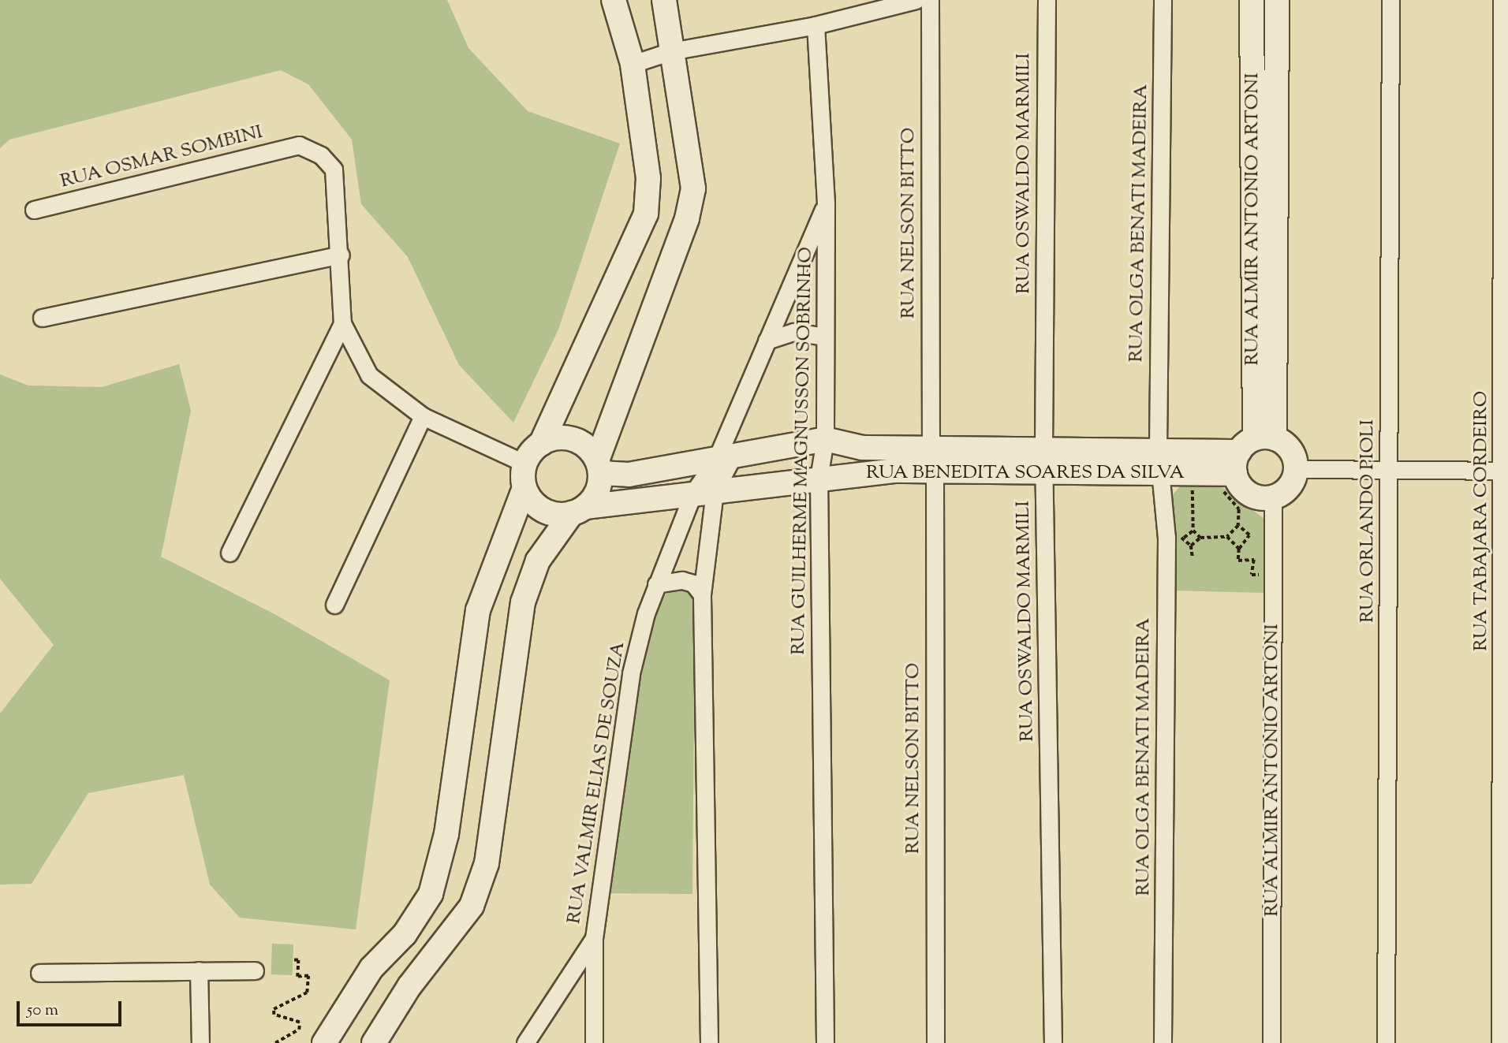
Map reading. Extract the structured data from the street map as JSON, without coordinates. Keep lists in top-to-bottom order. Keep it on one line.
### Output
{"streets":{"main road":["RUA ALMIR ANTONIO ARTONI","RUA BENEDITA SOARES DA SILVA"],"street":["RUA OSMAR SOMBINI","RUA OSWALDO MARMILI","RUA NELSON BITTO","RUA OLGA BENATI MADEIRA","RUA GUILHERME MAGNUSSON SOBRINHO","RUA ORLANDO PIOLI","RUA TABAJARA CORDEIRO","RUA VALMIR ELIAS DE SOUZA"]},"crossings":[["RUA OSWALDO MARMILI","RUA BENEDITA SOARES DA SILVA"],["RUA ALMIR ANTONIO ARTONI","RUA BENEDITA SOARES DA SILVA"],["RUA NELSON BITTO","RUA BENEDITA SOARES DA SILVA"],["RUA OLGA BENATI MADEIRA","RUA BENEDITA SOARES DA SILVA"],["RUA GUILHERME MAGNUSSON SOBRINHO","RUA BENEDITA SOARES DA SILVA"],["RUA GUILHERME MAGNUSSON SOBRINHO","RUA VALMIR ELIAS DE SOUZA"],["RUA BENEDITA SOARES DA SILVA","RUA VALMIR ELIAS DE SOUZA"]],"scale_bar":"50 m"}
